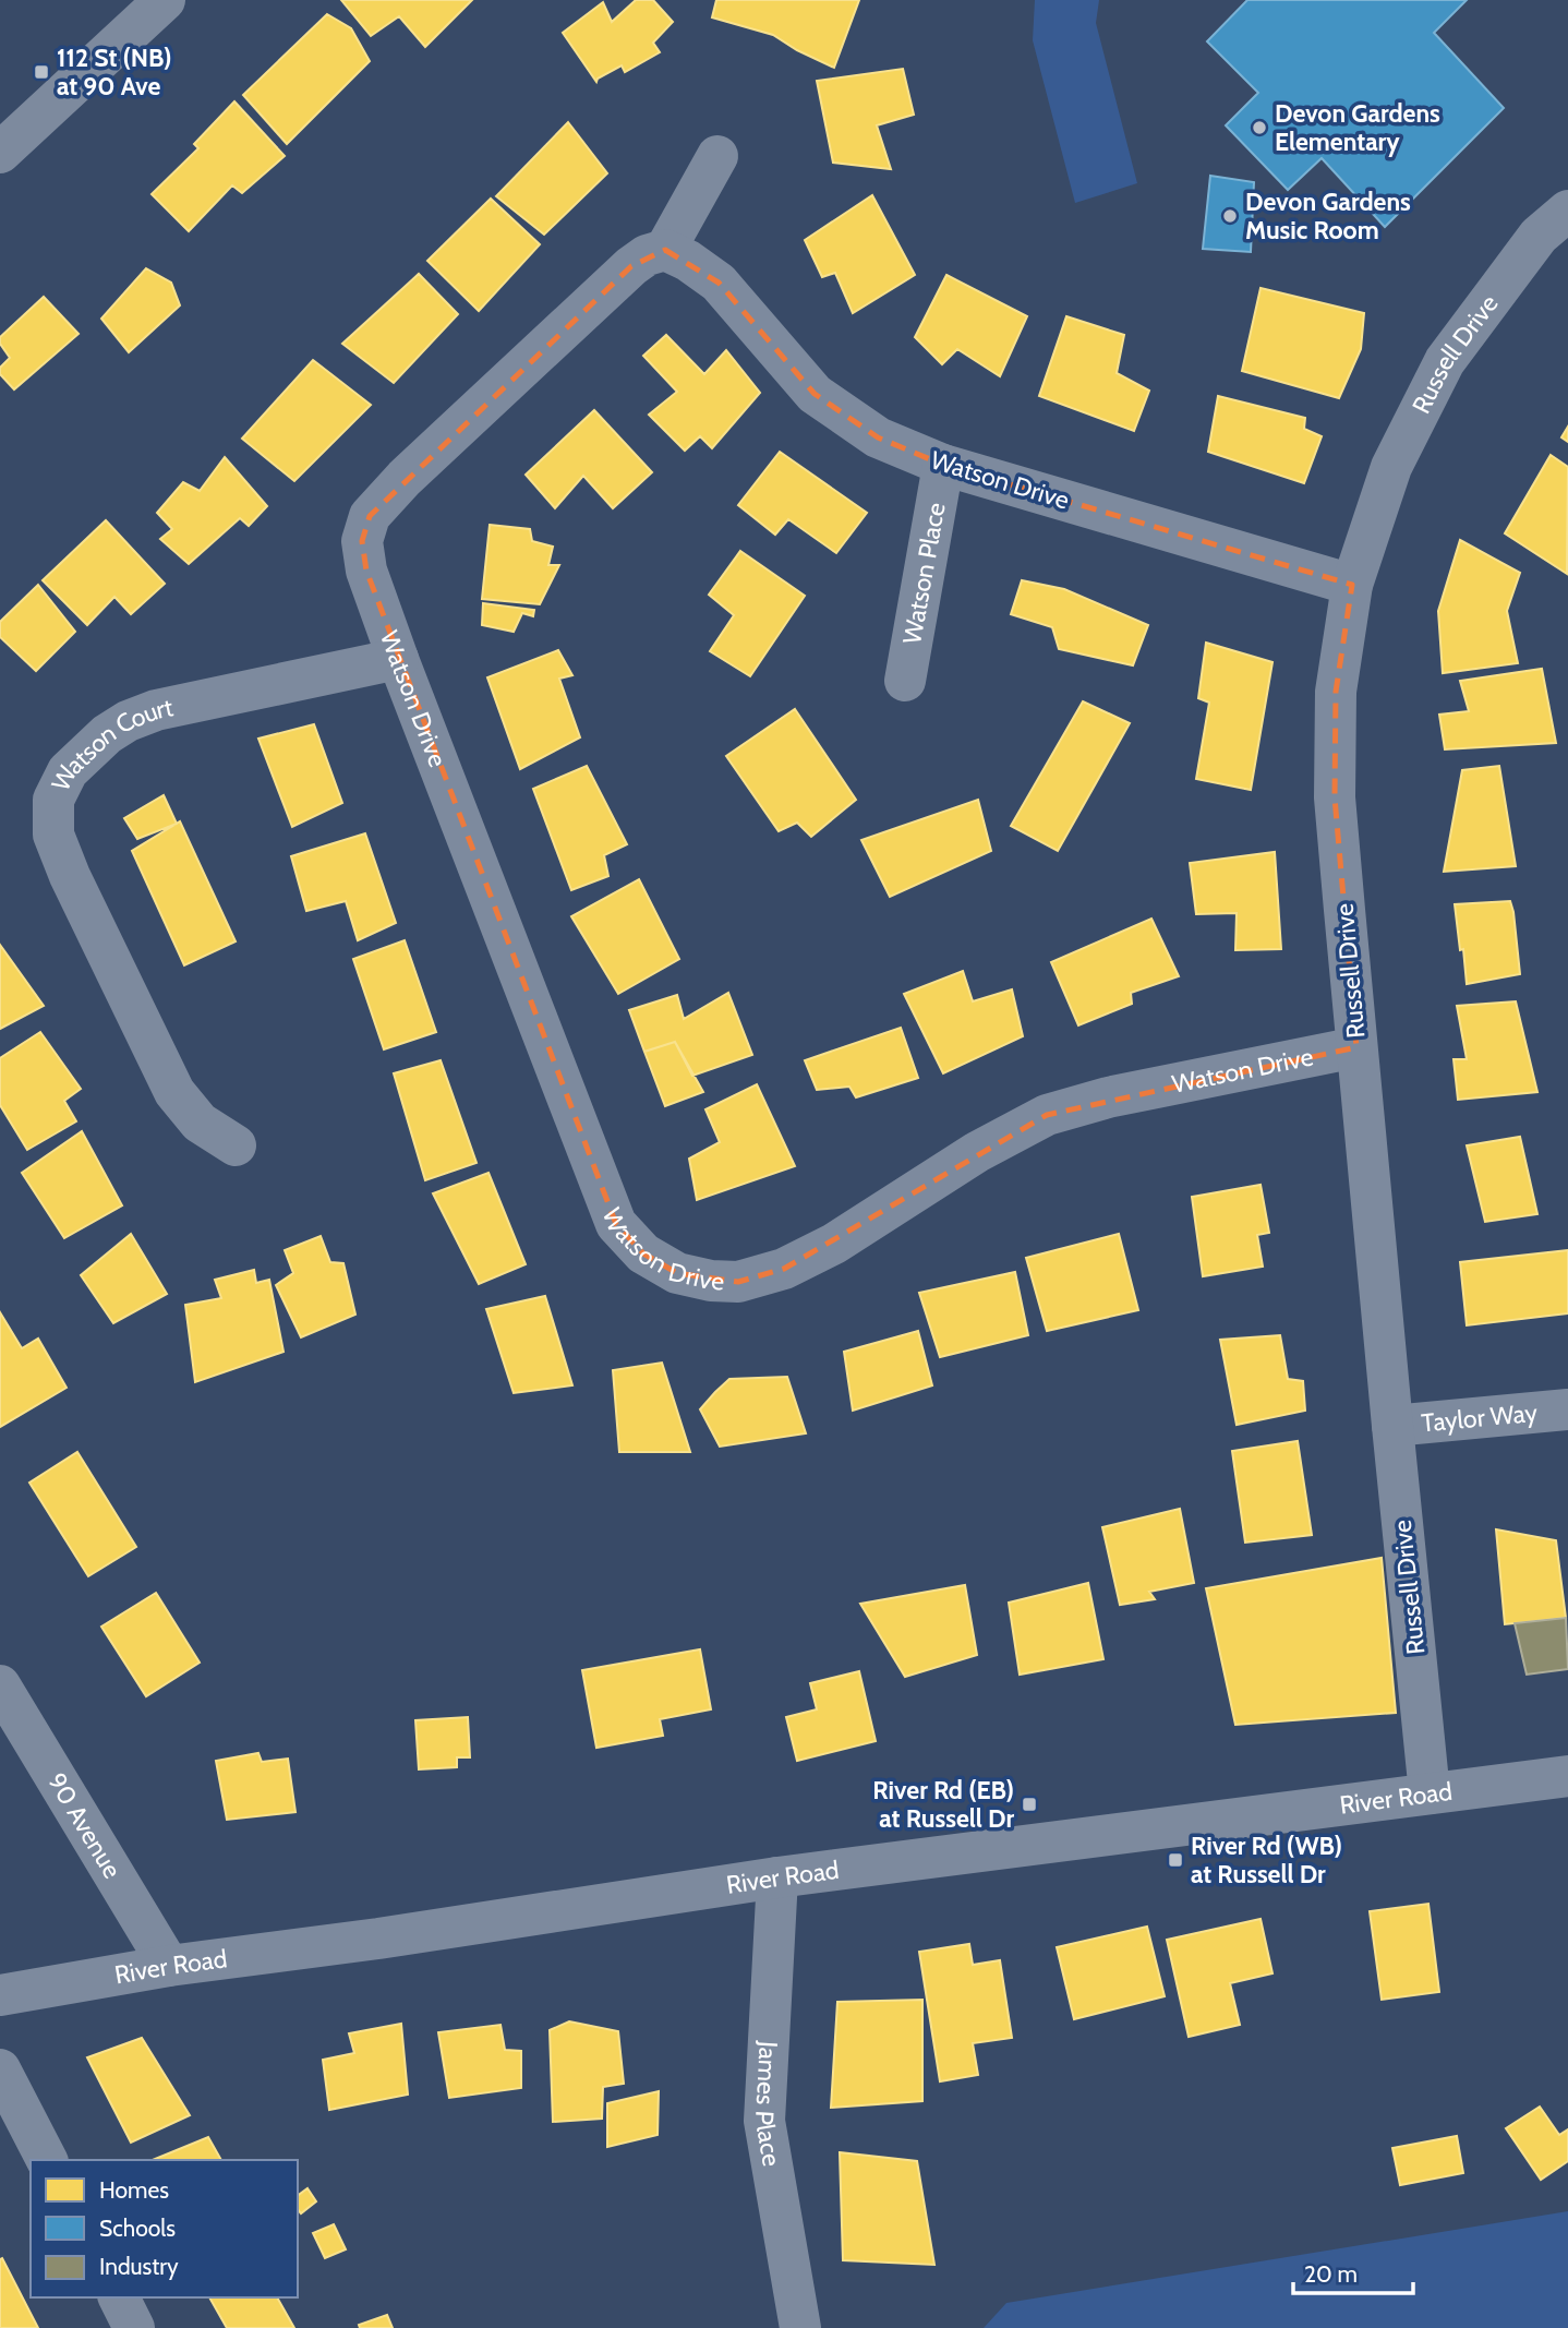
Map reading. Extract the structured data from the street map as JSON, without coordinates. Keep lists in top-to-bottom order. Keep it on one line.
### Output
{"streets":{"street":["Russell Drive","Watson Drive","Watson Place","Watson Court","Taylor Way","River Road","90 Avenue","James Place"]},"crossings":[["Russell Drive","Watson Drive"],["Russell Drive","Taylor Way"],["Russell Drive","River Road"],["Watson Drive","Watson Place"],["Watson Drive","Watson Court"],["River Road","90 Avenue"],["River Road","James Place"]],"places":{"transit":["112 St (NB) at 90 Ave","River Rd (EB) at Russell Dr","River Rd (WB) at Russell Dr"],"other":["Devon Gardens Elementary","Devon Gardens Music Room"]},"legend":["Homes","Schools","Industry"],"scale_bar":"20 m"}
